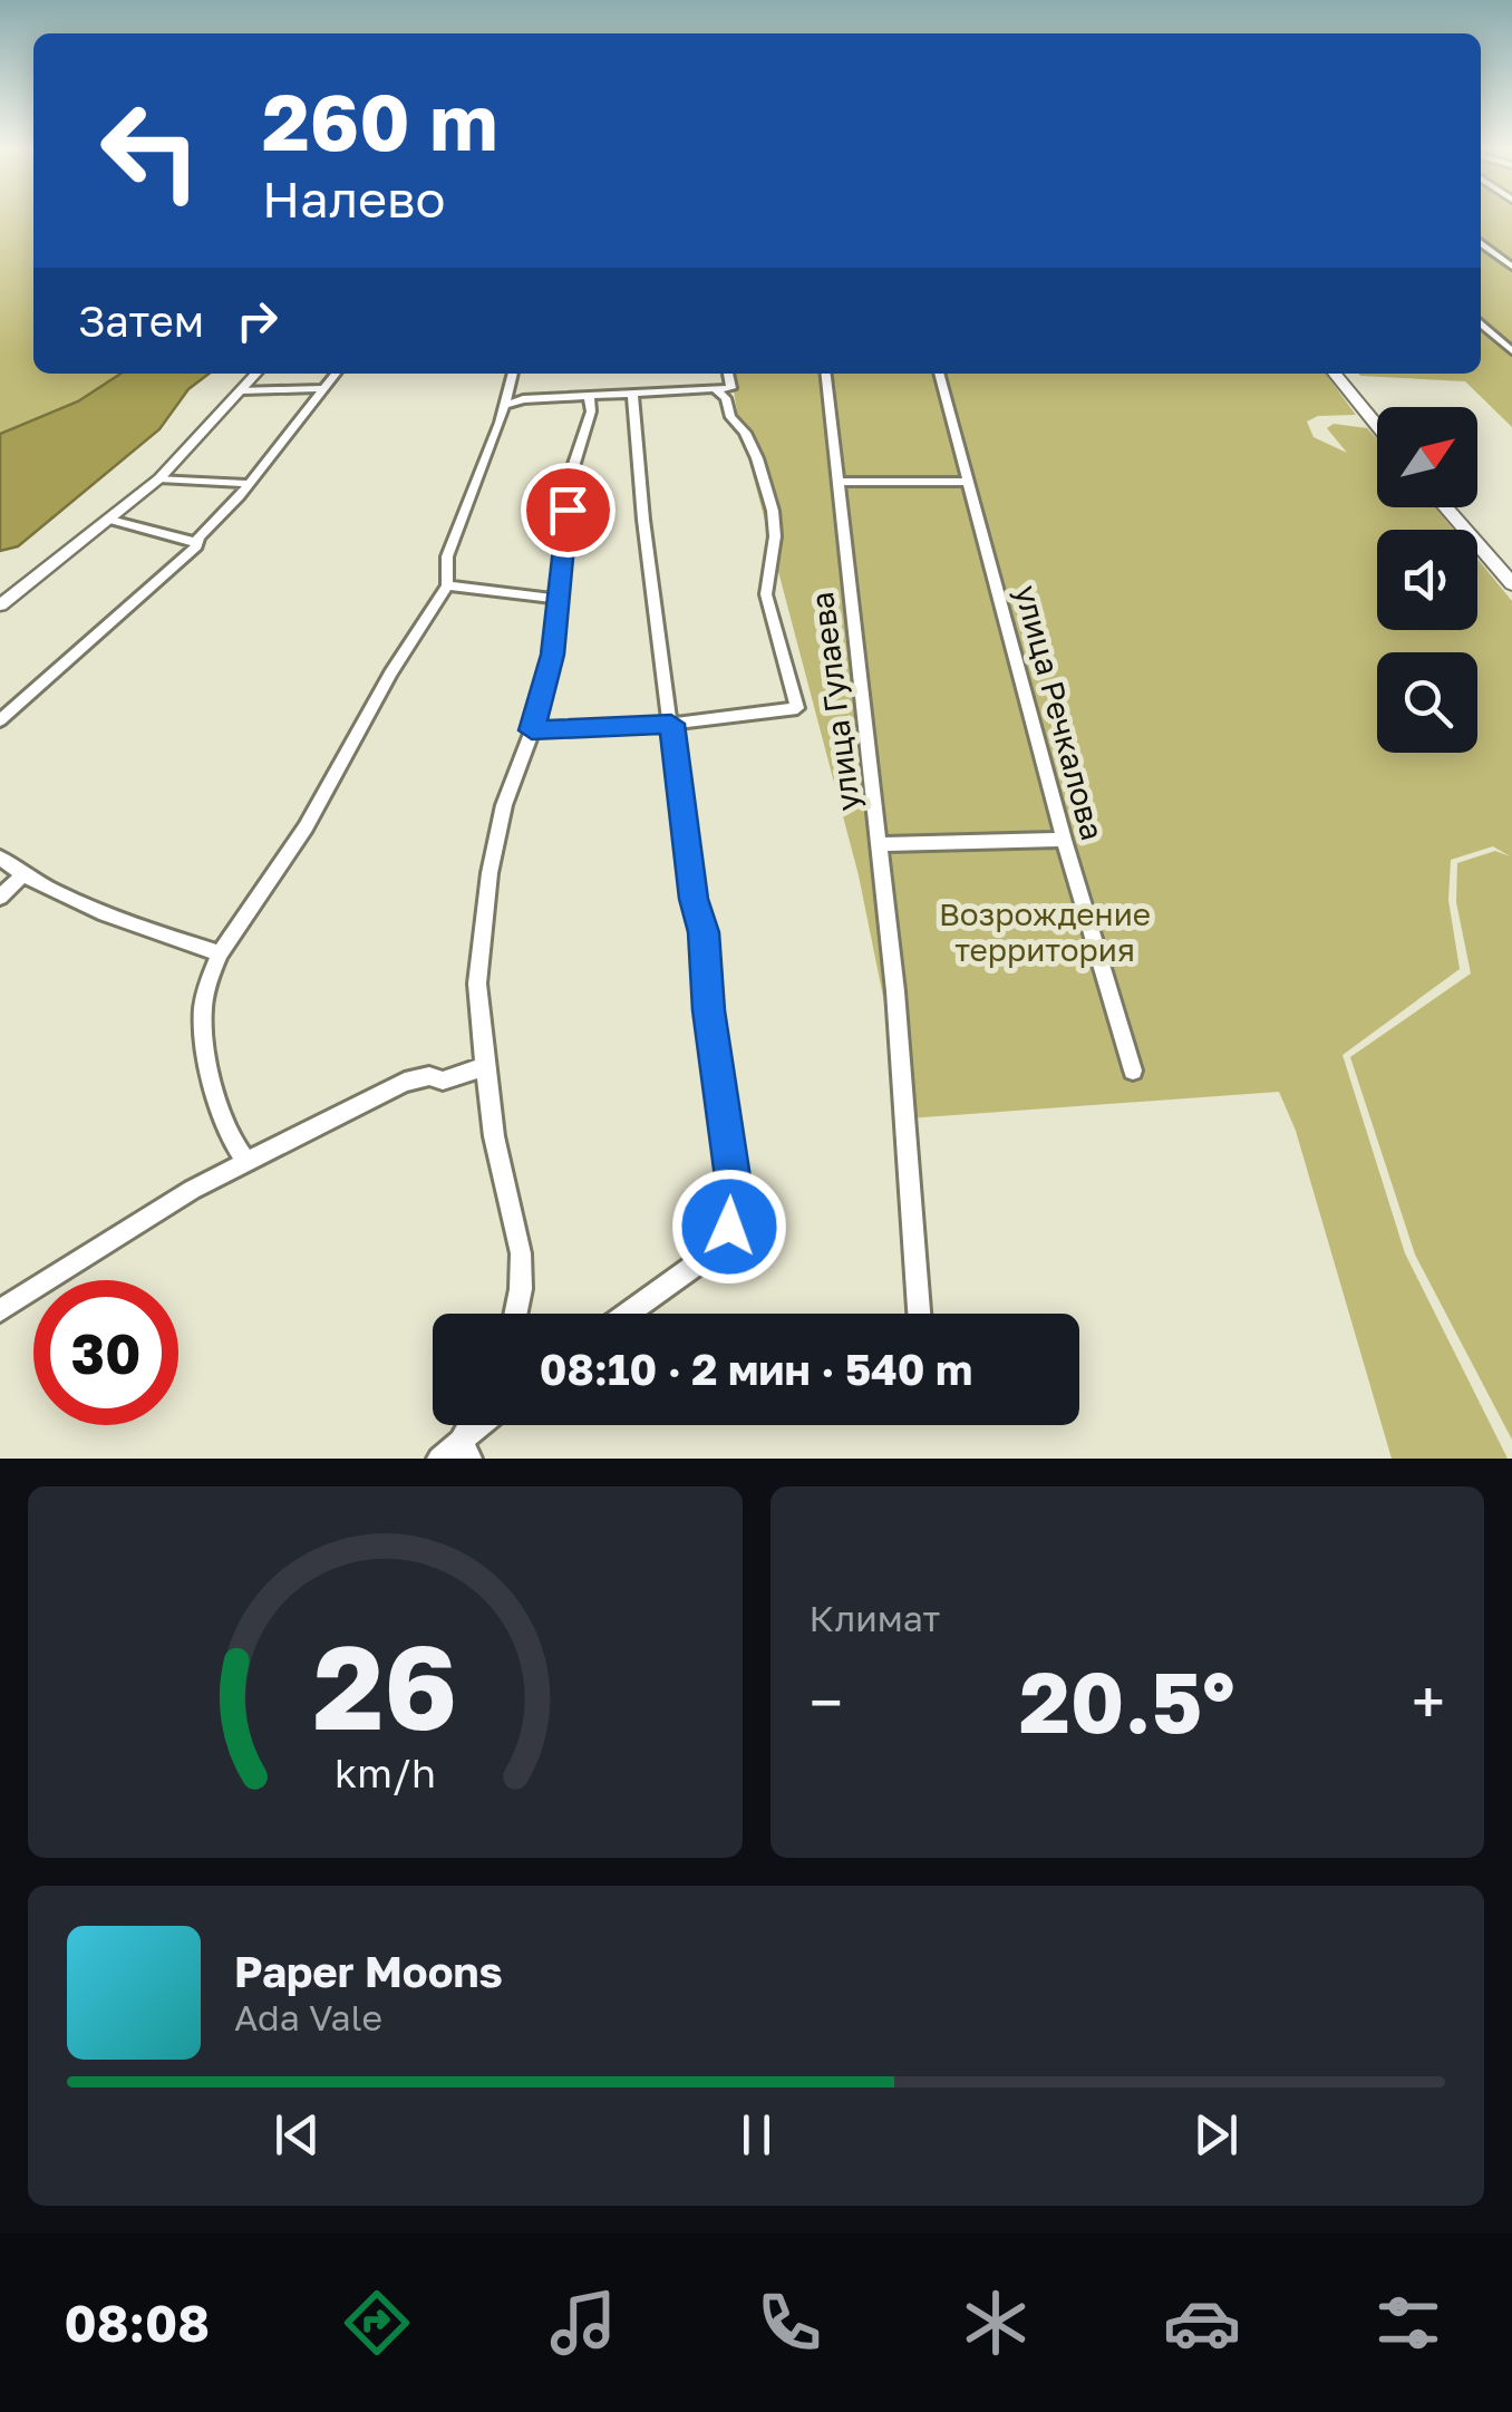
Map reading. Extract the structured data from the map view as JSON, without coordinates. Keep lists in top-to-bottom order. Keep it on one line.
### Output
{"streets":{"street":["улица Гулаева","улица Речкалова"]},"crossings":[["улица Гулаева","улица Речкалова"]],"parks":["Возрождение территория"],"north":"top right","page":{"turn":["260 m","Налево"],"then":"Затем","limit":"30","trip":"08:10 · 2 мин · 540 m","tile":"Климат","heat":["−","20.5°","+"],"song":["Paper Moons","Ada Vale"],"tabs":"08:08","gauge":["26","km/h"]}}
